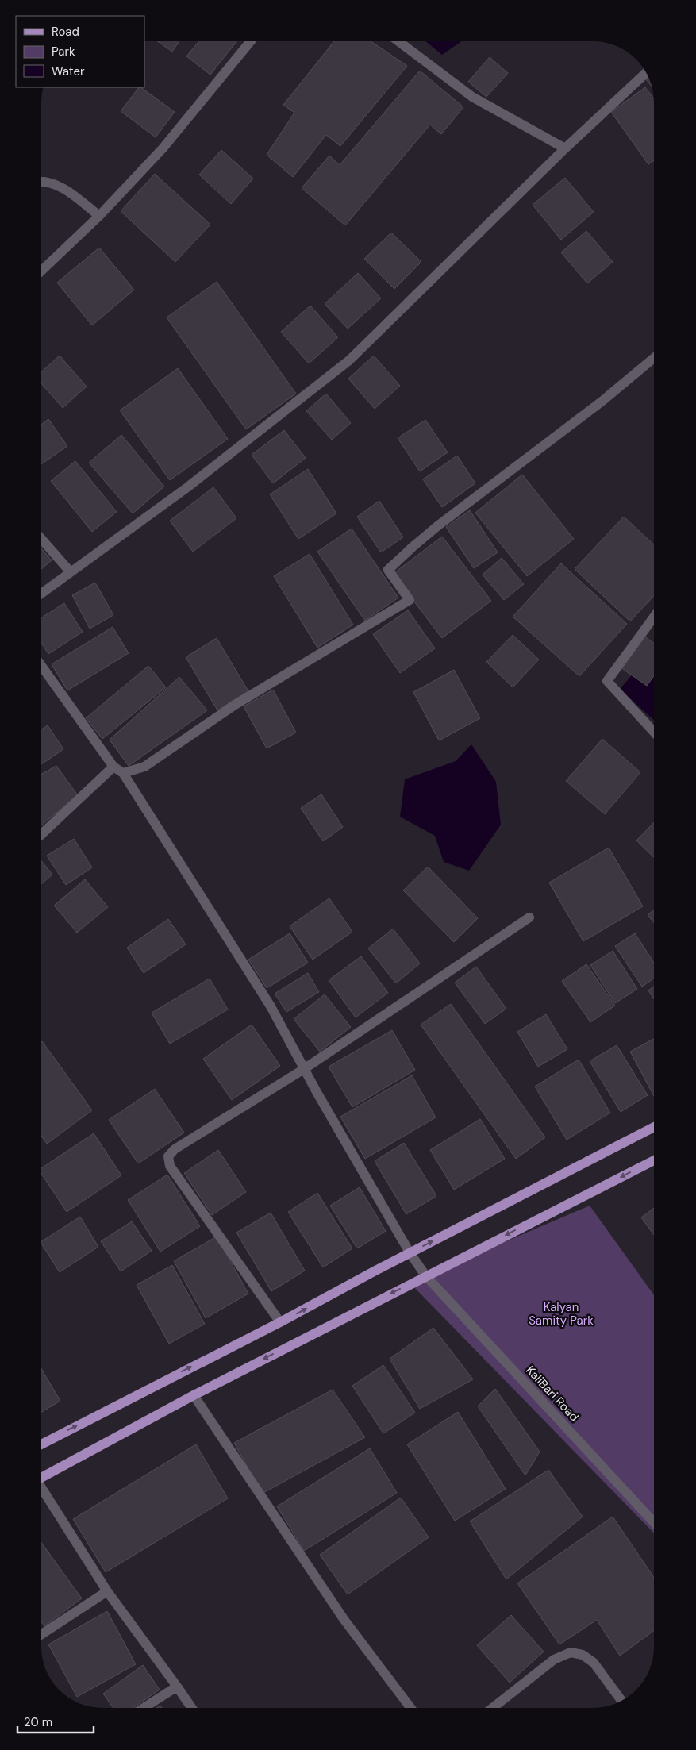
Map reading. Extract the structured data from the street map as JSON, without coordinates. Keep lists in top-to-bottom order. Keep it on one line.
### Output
{"streets":{"street":["KaliBari Road"]},"parks":["Kalyan Samity Park"],"legend":["Road","Park","Water"],"scale_bar":"20 m"}
